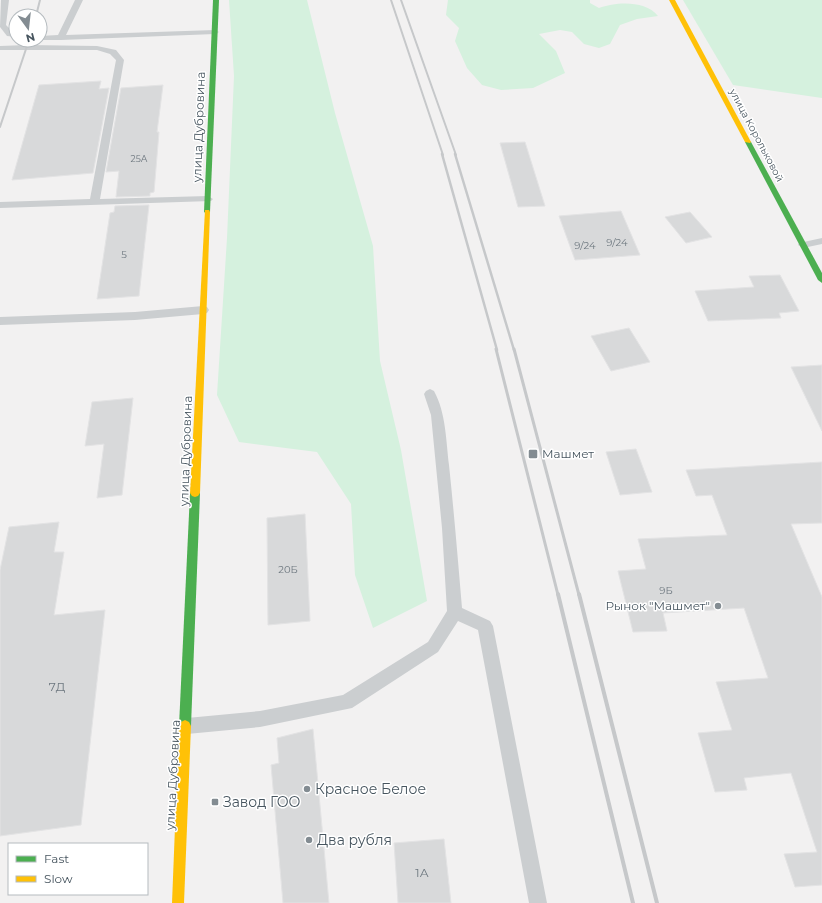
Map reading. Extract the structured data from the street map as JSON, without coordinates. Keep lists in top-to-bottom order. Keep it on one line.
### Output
{"streets":{"main road":["улица Дубровина","улица Корольковой"]},"places":{"transit":["Машмет","Завод ГОО"],"other":["Рынок \"Машмет\"","Красное Белое","Два рубля"]},"house_numbers":["25А","9/24","9/24","5","20Б","9Б","7Д","1А"],"legend":["Fast","Slow"],"north":"bottom"}
